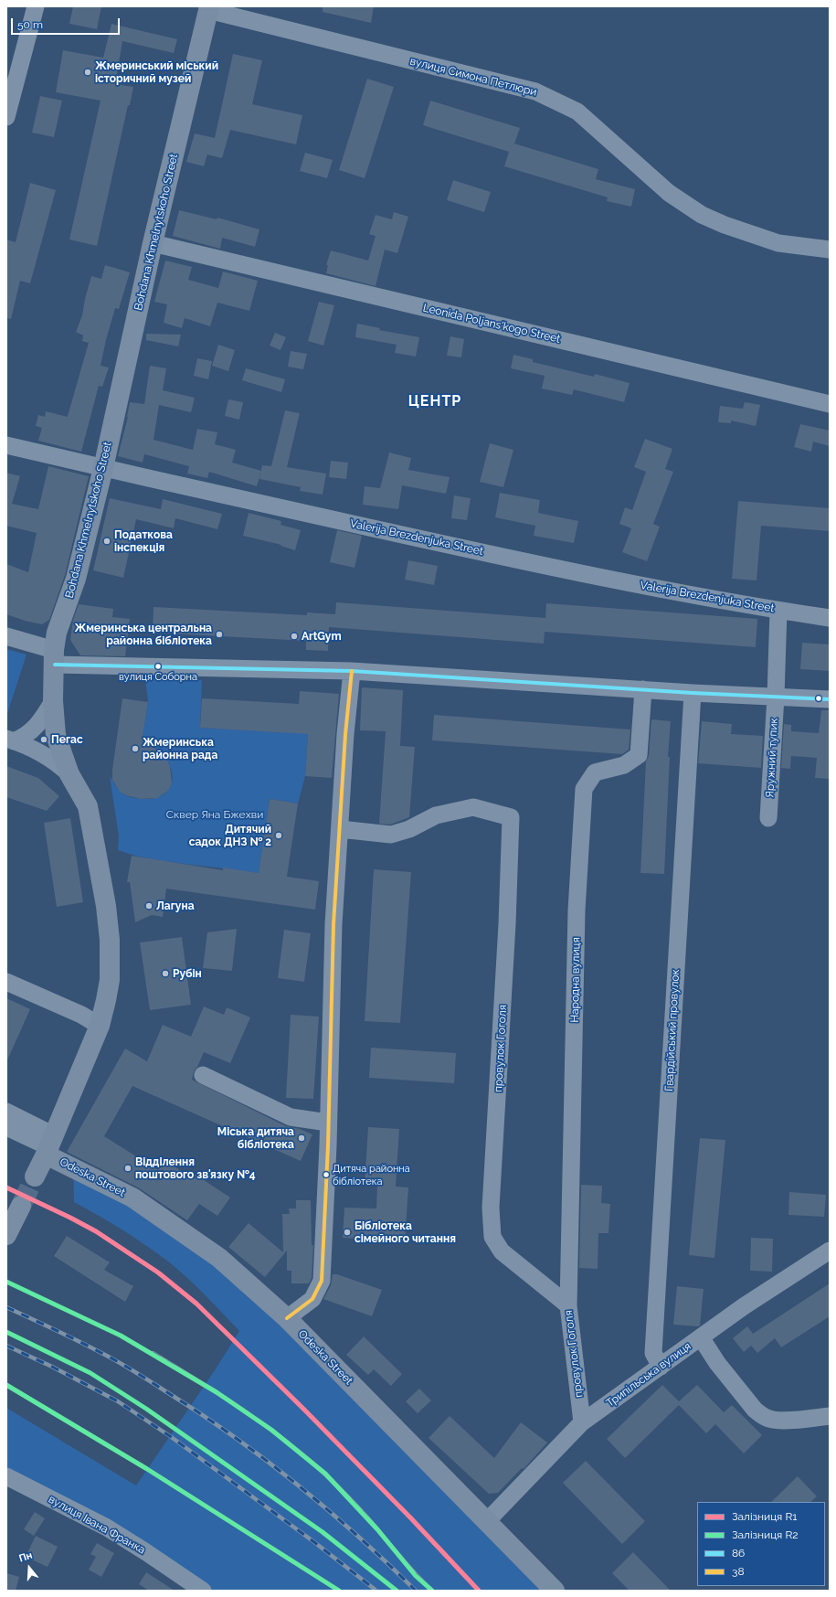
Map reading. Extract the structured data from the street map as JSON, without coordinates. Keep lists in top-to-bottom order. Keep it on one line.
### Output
{"streets":{"street":["вулиця Симона Петлюри","Bohdana Khmelnytskoho Street","Leonida Poljans'kogo Street","Valerija Brezdenjuka Street","Яружний тупик","Народна вулиця","Гвардійський провулок","провулок Гоголя","Odeska Street","Трипільська вулиця","вулиця Івана Франка"]},"crossings":[["вулиця Симона Петлюри","Bohdana Khmelnytskoho Street"],["Bohdana Khmelnytskoho Street","Leonida Poljans'kogo Street"],["Bohdana Khmelnytskoho Street","Valerija Brezdenjuka Street"],["Bohdana Khmelnytskoho Street","Odeska Street"],["Valerija Brezdenjuka Street","Яружний тупик"],["Народна вулиця","провулок Гоголя"],["Гвардійський провулок","Трипільська вулиця"],["провулок Гоголя","Трипільська вулиця"],["Odeska Street","Трипільська вулиця"]],"districts":["ЦЕНТР"],"parks":["Сквер Яна Бжехви"],"places":["Жмеринський міський історичний музей","Податкова інспекція","Жмеринська центральна районна бібліотека","ArtGym","вулиця Соборна","Пегас","Жмеринська районна рада","Дитячий садок ДНЗ № 2","Лагуна","Рубін","Міська дитяча бібліотека","Відділення поштового зв'язку №4","Дитяча районна бібліотека","Бібліотека сімейного читання"],"lines":["transit line 86","transit line 38","rail line R1","rail line R2"],"legend":["Залізниця R1","Залізниця R2","86","38"],"scale_bar":"50 m","north":"top"}
